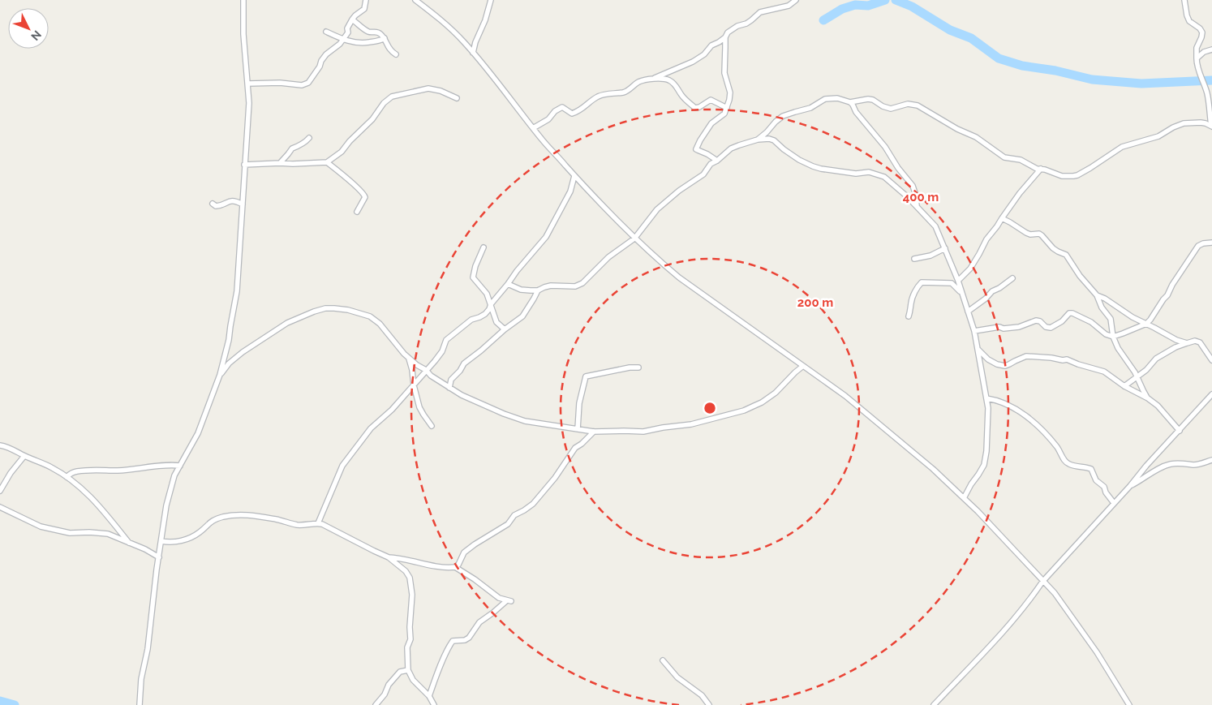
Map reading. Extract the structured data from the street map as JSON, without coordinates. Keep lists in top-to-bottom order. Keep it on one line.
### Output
{"north":"bottom right","rings":["400 m","200 m"]}
